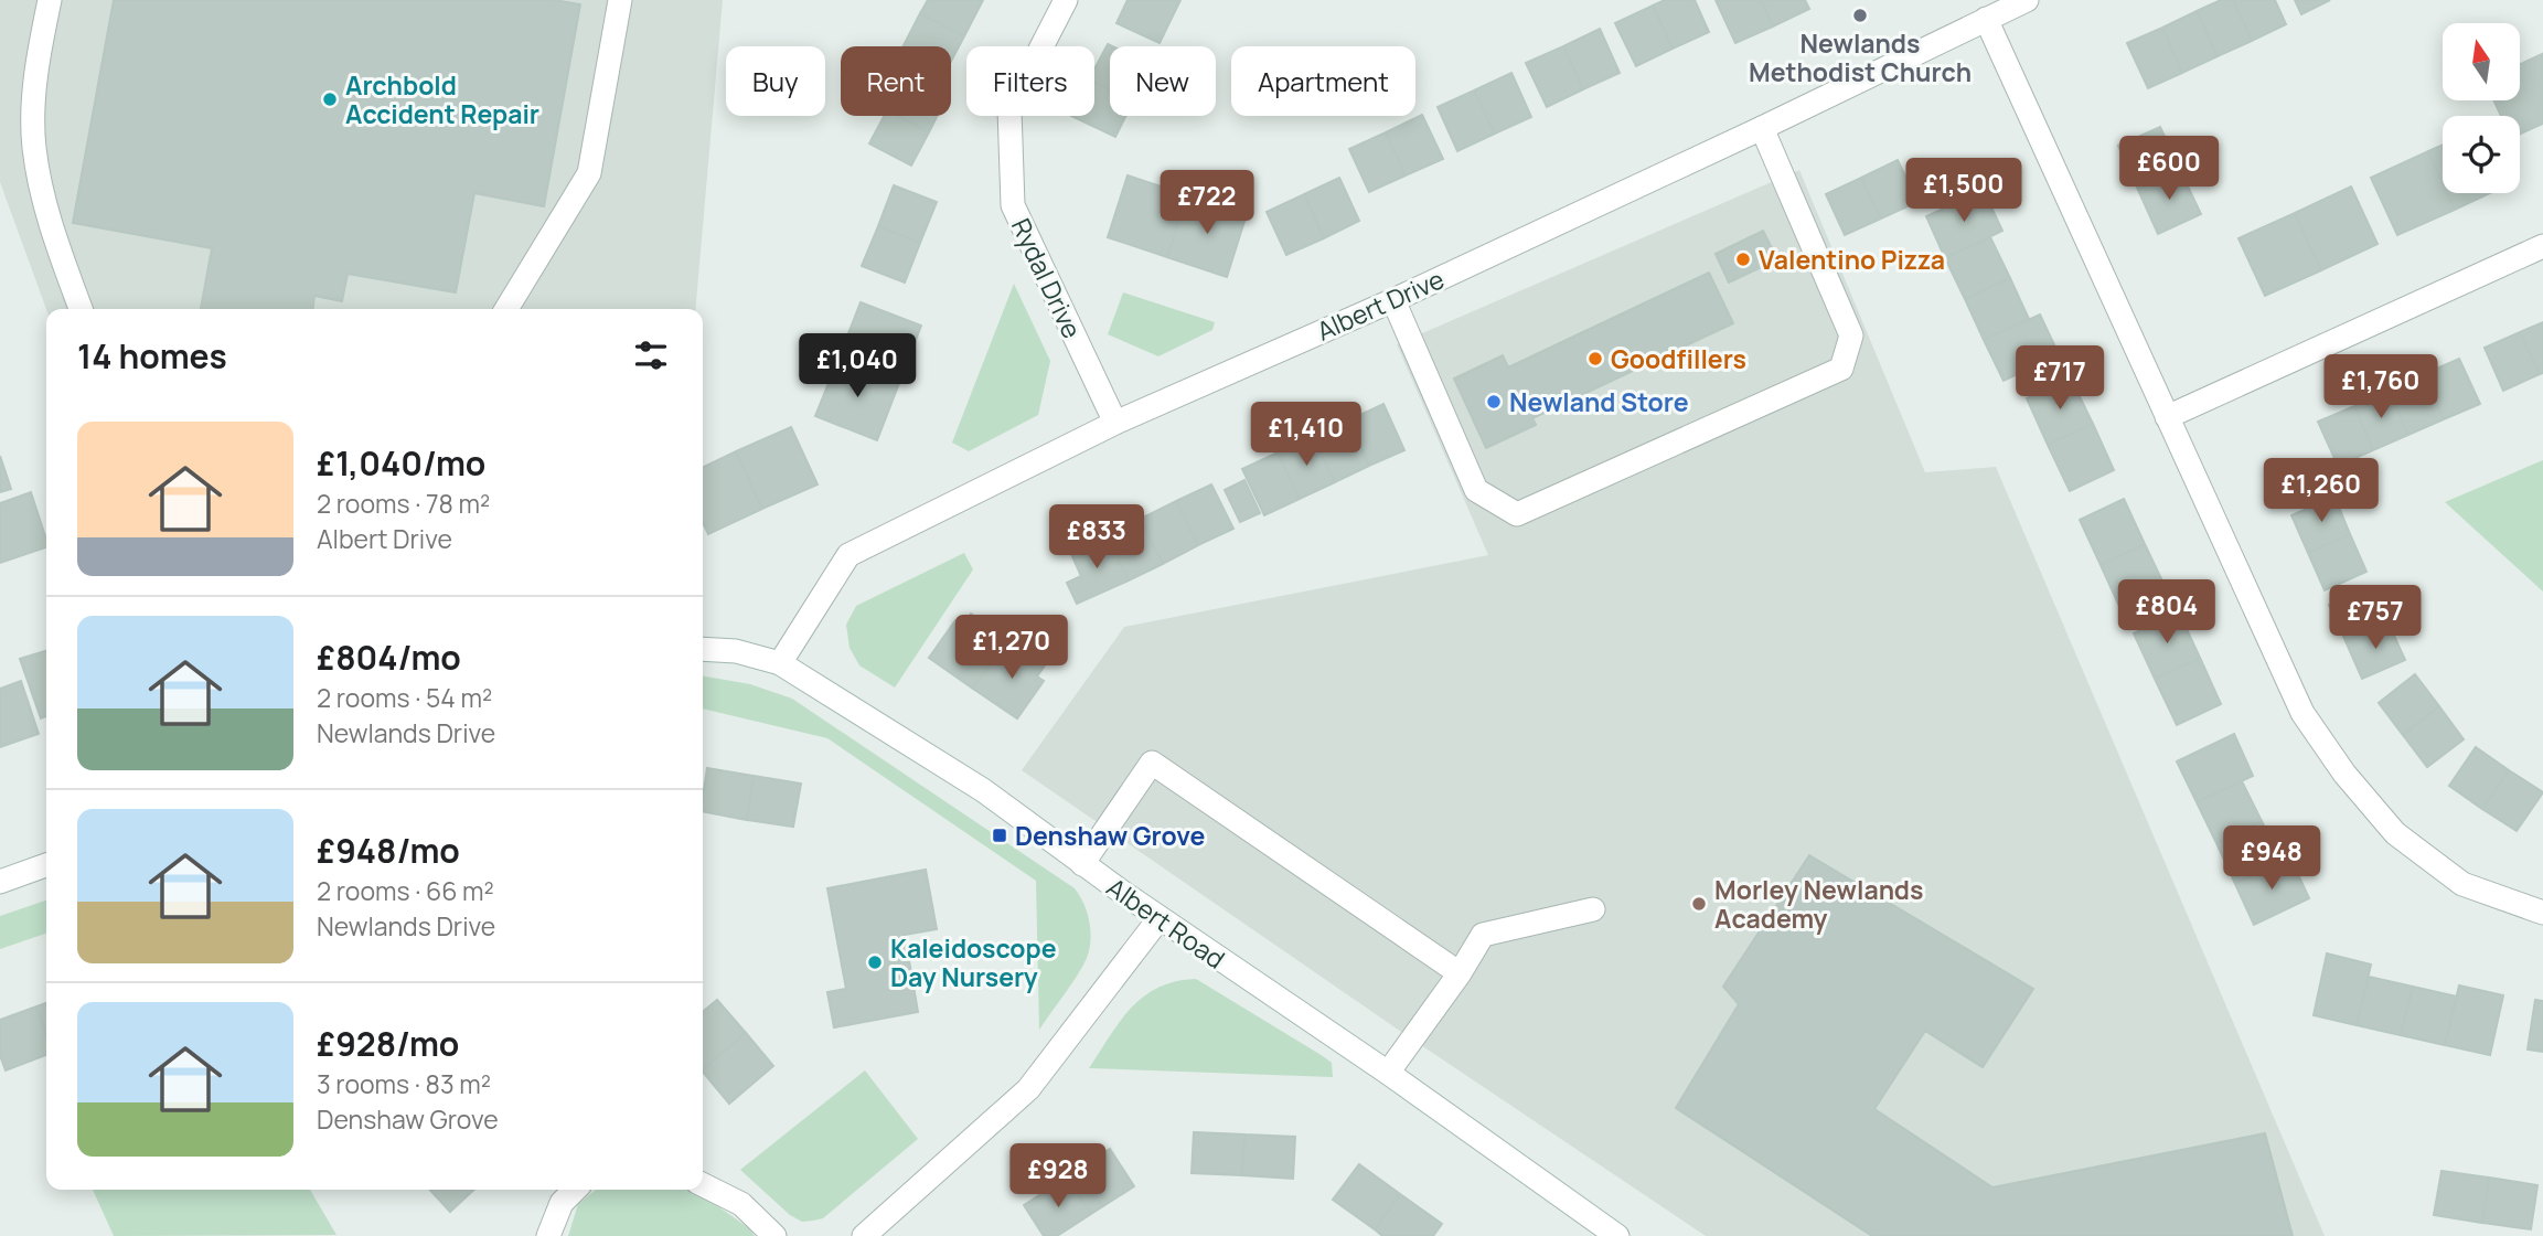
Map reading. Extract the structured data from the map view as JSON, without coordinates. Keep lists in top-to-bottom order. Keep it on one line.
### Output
{"streets":{"street":["Rydal Drive","Albert Drive","Albert Road"]},"crossings":[["Rydal Drive","Albert Drive"],["Albert Drive","Albert Road"]],"places":{"other":["Newlands Methodist Church","Archbold Accident Repair","Valentino Pizza","Goodfillers","Newland Store","Morley Newlands Academy","Kaleidoscope Day Nursery"],"transit":["Denshaw Grove"]},"north":"top","page":{"chip":["Buy","Rent","Filters","New","Apartment"],"price":["£600","£1,500","£722","£1,040","£717","£1,760","£1,410","£1,260","£833","£804","£757","£1,270","£948","£928"],"heading":"14 homes","list":[{"name":"£1,040/mo","note":"2 rooms · 78 m² · Albert Drive"},{"name":"£804/mo","note":"2 rooms · 54 m² · Newlands Drive"},{"name":"£948/mo","note":"2 rooms · 66 m² · Newlands Drive"},{"name":"£928/mo","note":"3 rooms · 83 m² · Denshaw Grove"}]}}
